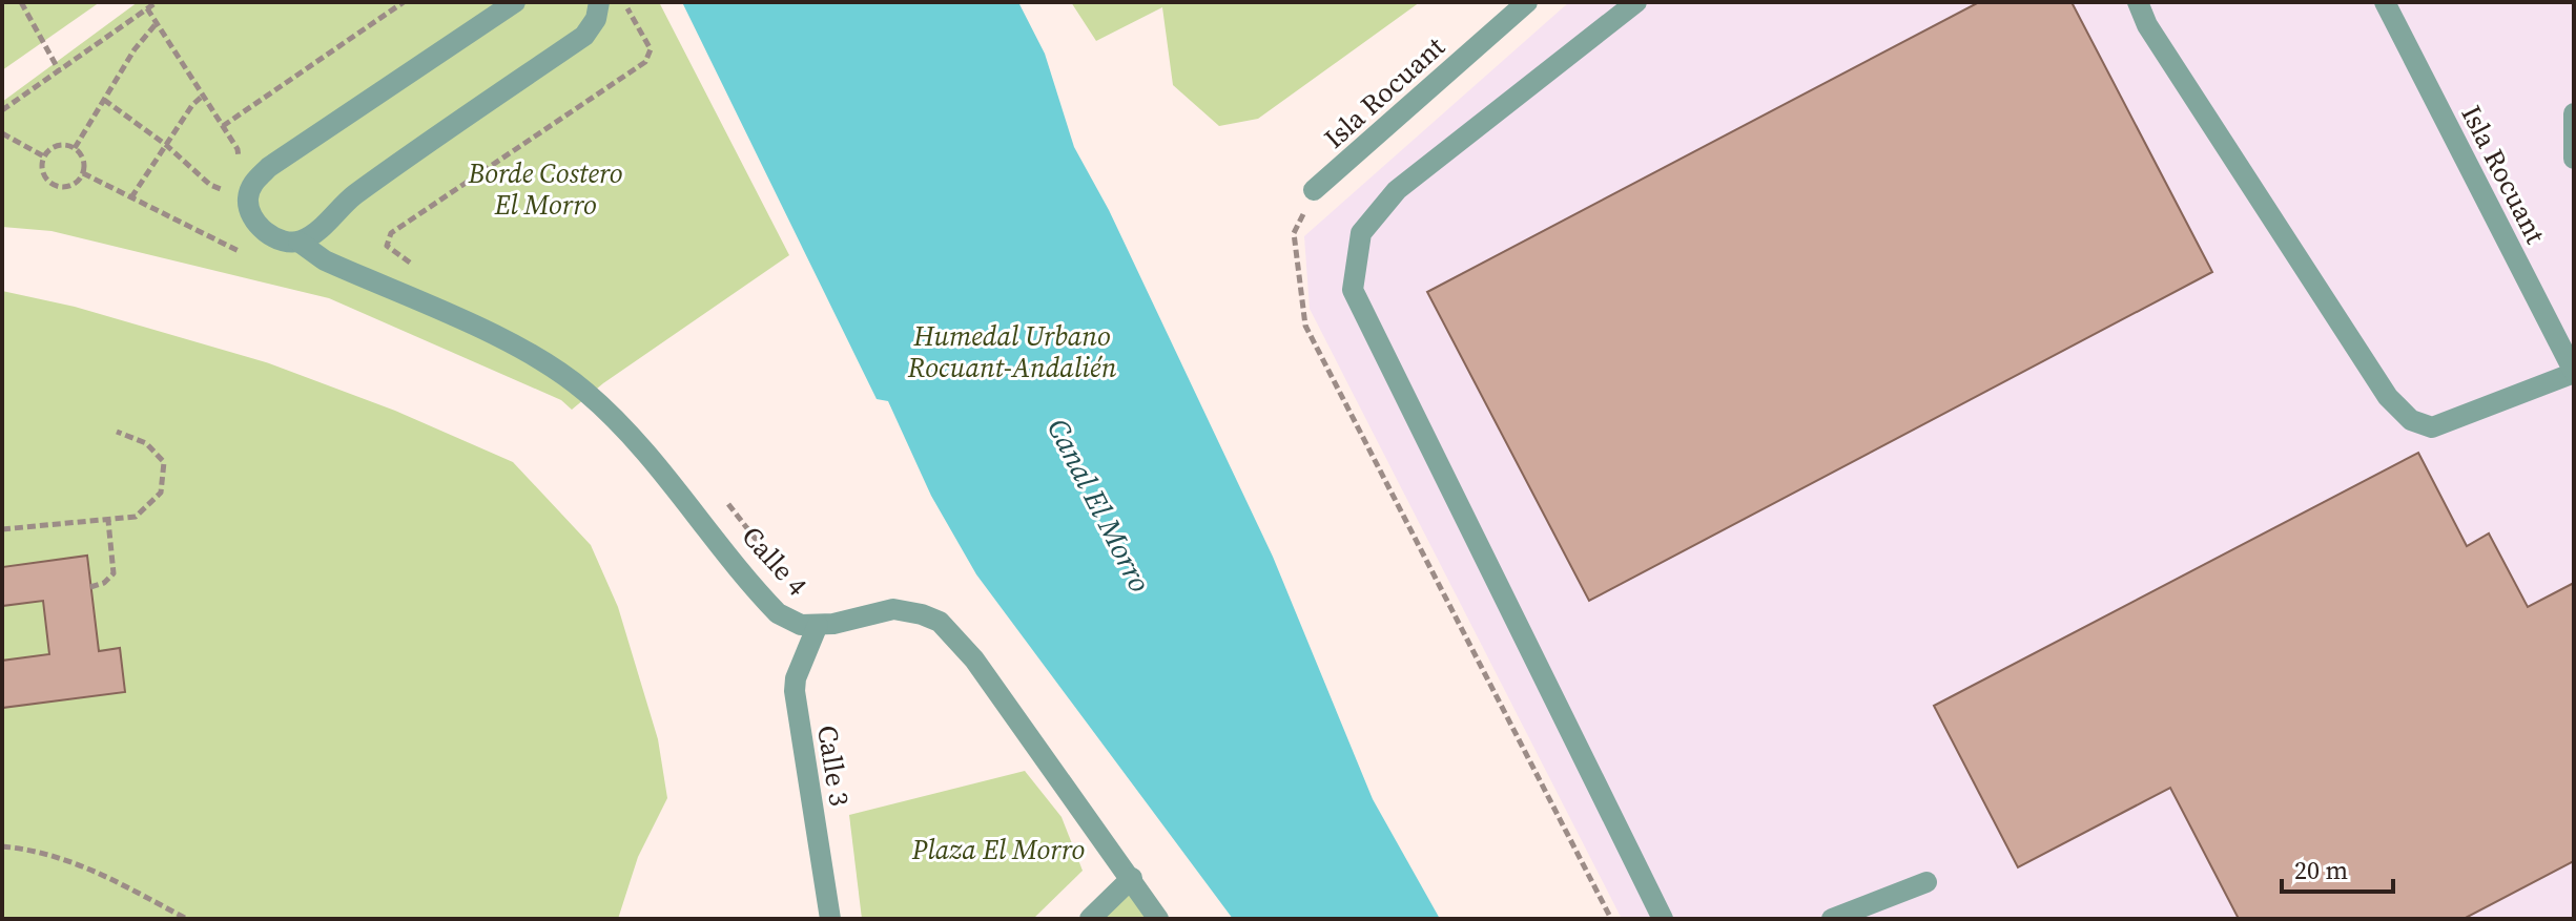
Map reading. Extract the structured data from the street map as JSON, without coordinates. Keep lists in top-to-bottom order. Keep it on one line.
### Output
{"streets":{"street":["Isla Rocuant","Calle 4","Calle 3"]},"crossings":[["Calle 4","Calle 3"]],"water":["Canal El Morro"],"parks":["Borde Costero El Morro","Humedal Urbano Rocuant-Andalién","Plaza El Morro"],"scale_bar":"20 m"}
